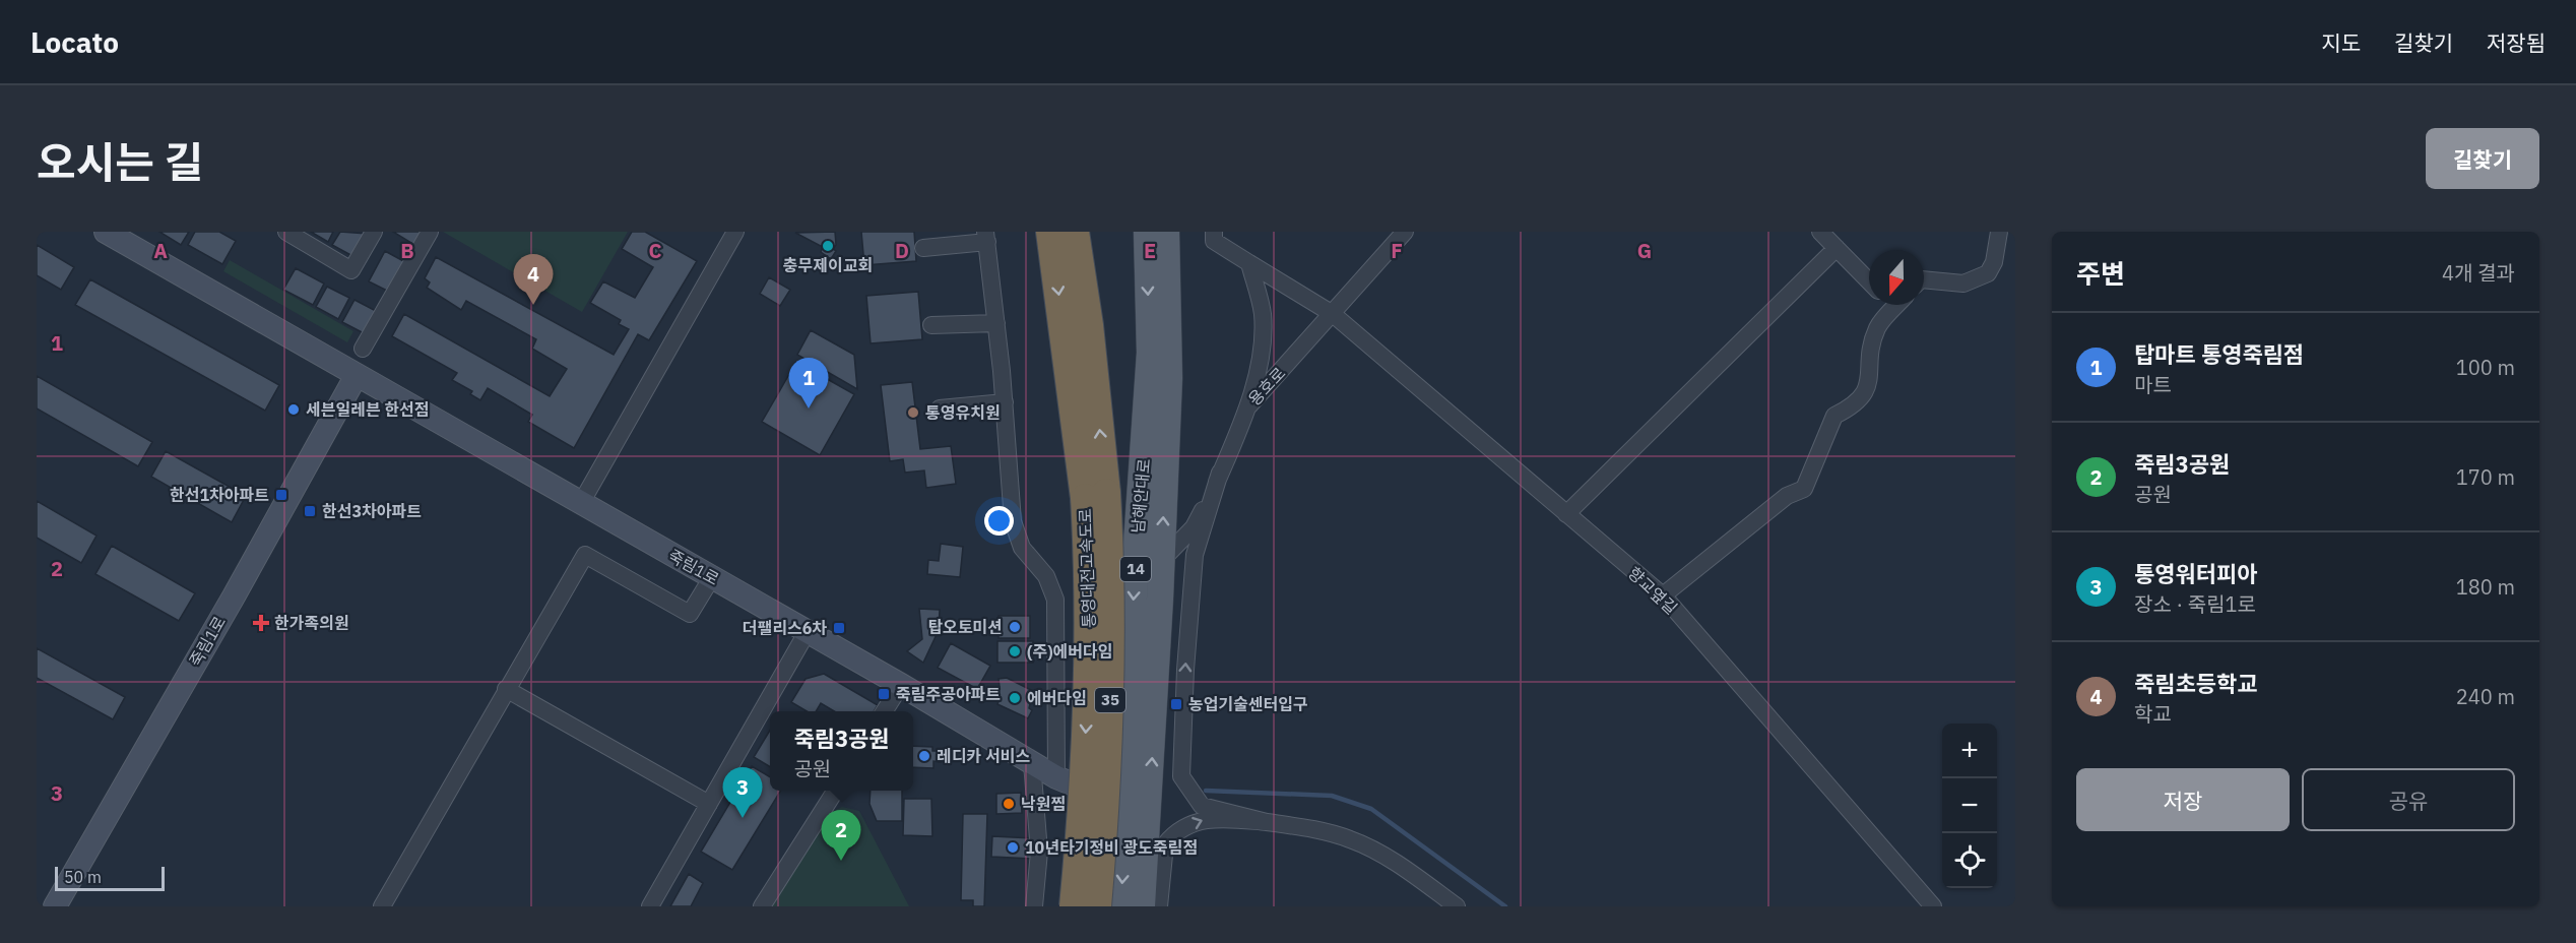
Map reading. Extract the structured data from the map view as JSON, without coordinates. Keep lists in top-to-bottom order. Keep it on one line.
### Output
{"streets":{"highway":["통영대전고속도로","35"],"main road":["남해안대로","14"],"street":["용호로","죽림1로","향교옆길"]},"crossings":[["용호로","남해안대로"],["용호로","향교옆길"],["남해안대로","죽림1로"]],"places":{"other":["충무제이교회","세븐일레븐 한선점","통영유치원","탑오토미션","(주)에버다임","에버다임","레디카 서비스","낙원찜","10년타기정비 광도죽림점"],"transit":["한선1차아파트","한선3차아파트","더팰리스6차","죽림주공아파트","농업기술센터입구"],"health":["한가족의원"]},"scale_bar":"50 m","north":"bottom","page":{"header":"Locato","nav":["지도","길찾기","저장됨"],"title":"오시는 길","buttons":["길찾기",["저장","공유"]],"heading":["주변","4개 결과"],"pins":["4","1","3","2"],"list":[{"mark":"1","name":"탑마트 통영죽림점","note":"마트","value":"100 m"},{"mark":"2","name":"죽림3공원","note":"공원","value":"170 m"},{"mark":"3","name":"통영워터피아","note":"장소 · 죽림1로","value":"180 m"},{"mark":"4","name":"죽림초등학교","note":"학교","value":"240 m"}],"popup":["죽림3공원","공원"],"map_buttons":["+","−"],"scale":"50 m"},"grid":{"columns":["A","B","C","D","E","F","G"],"rows":["1","2","3"]}}
